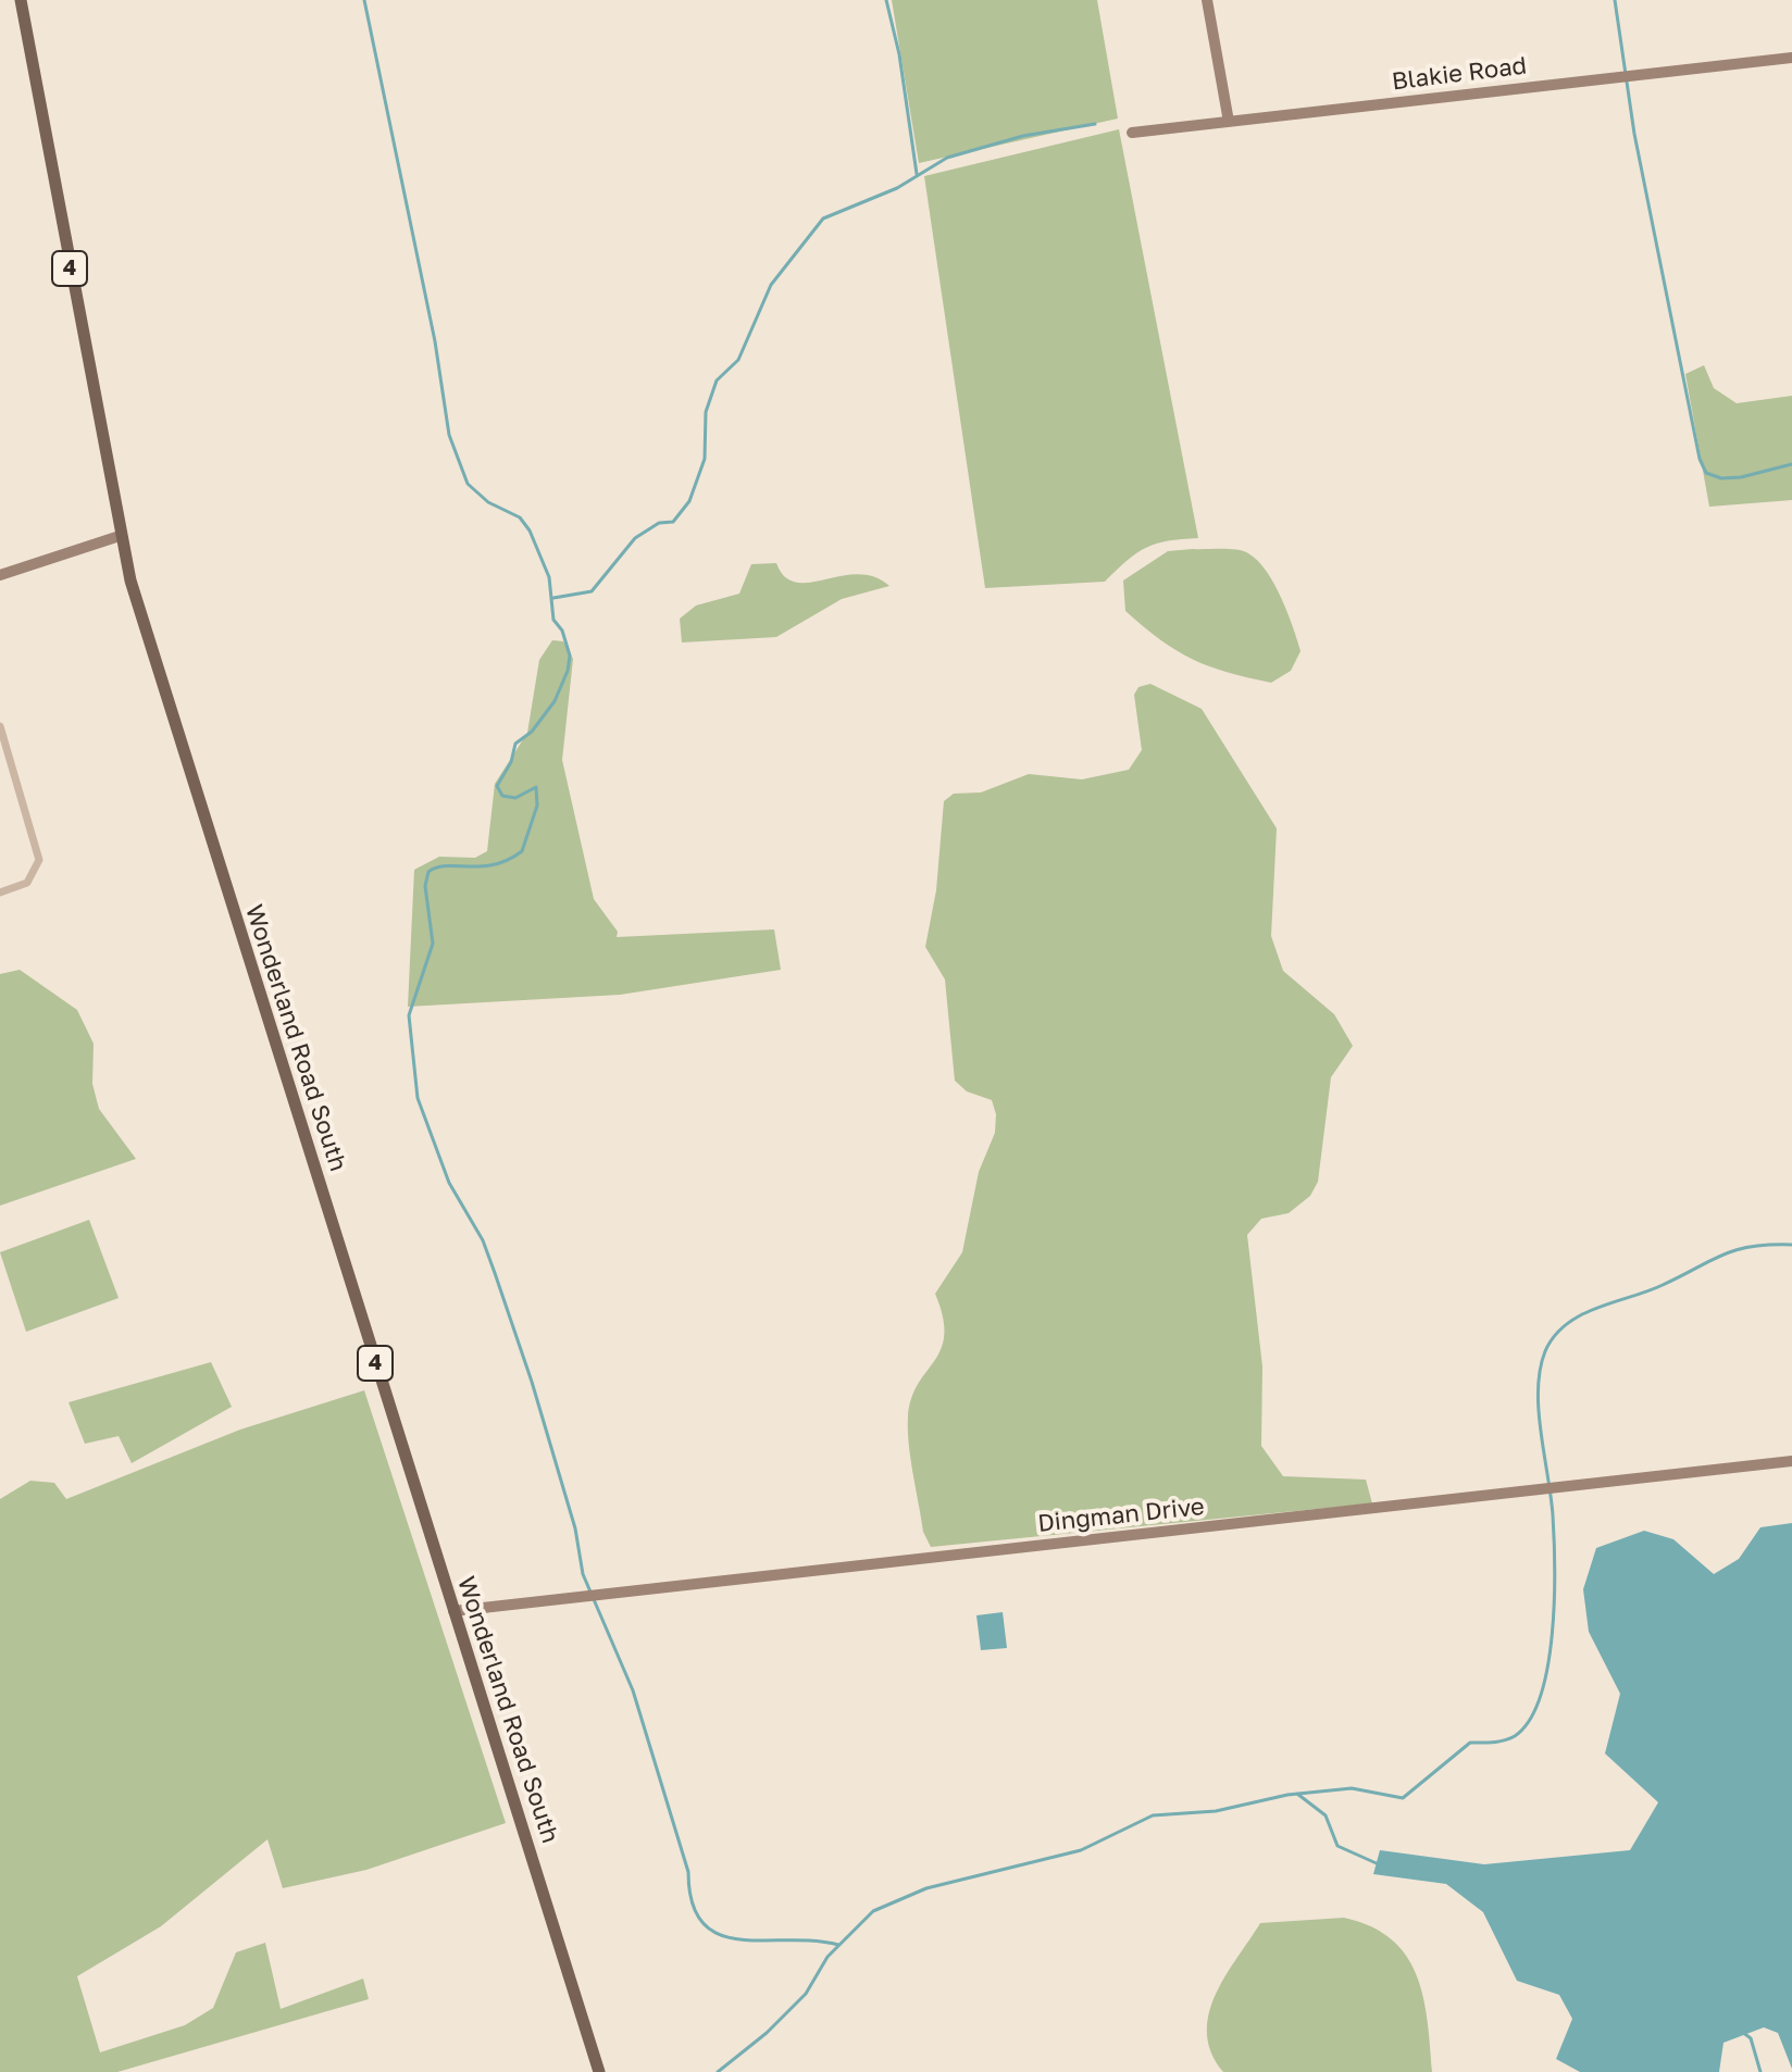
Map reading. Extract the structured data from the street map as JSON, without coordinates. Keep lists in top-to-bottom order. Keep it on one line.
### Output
{"streets":{"main road":["4","Wonderland Road South"],"street":["Blakie Road","Dingman Drive"]},"crossings":[["Wonderland Road South","Dingman Drive"]]}
